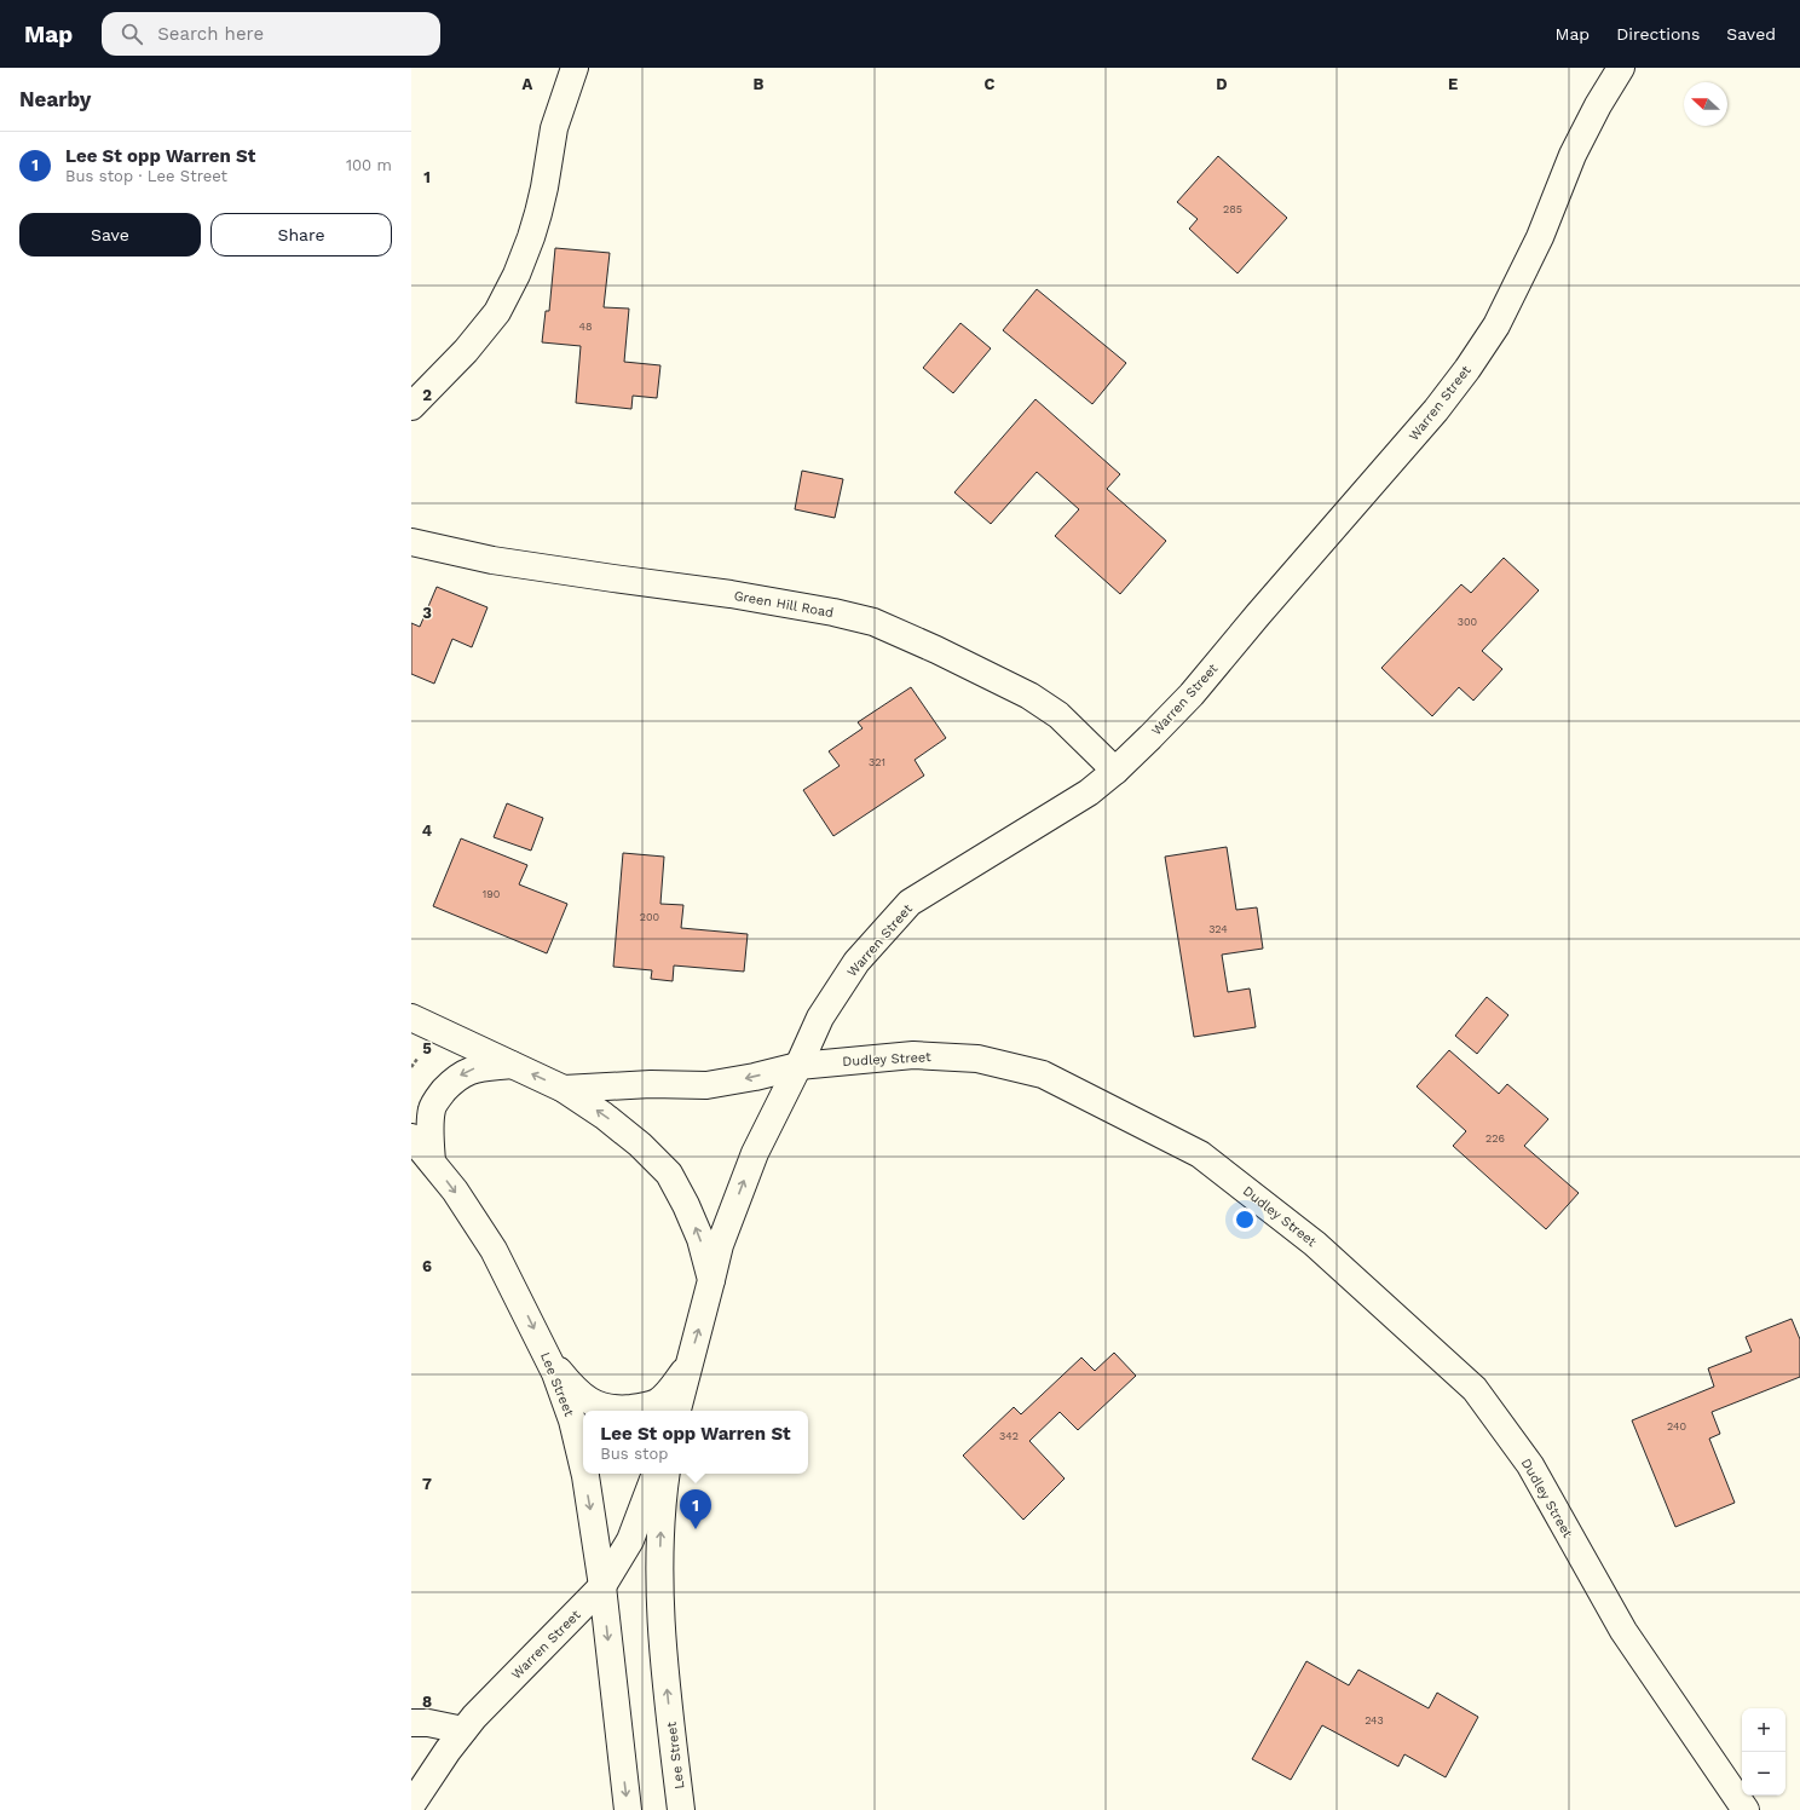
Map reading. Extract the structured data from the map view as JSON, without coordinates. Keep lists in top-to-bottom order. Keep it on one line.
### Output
{"streets":{"street":["Warren Street","Green Hill Road","Dudley Street","Lee Street"]},"crossings":[["Warren Street","Green Hill Road"],["Warren Street","Dudley Street"],["Warren Street","Lee Street"]],"house_numbers":["285","48","300","321","190","200","324","226","240","342","243"],"north":"left","page":{"header":"Map","search":"Search here","nav":["Map","Directions","Saved"],"heading":"Nearby","list":[{"mark":"1","name":"Lee St opp Warren St","note":"Bus stop · Lee Street","value":"100 m"}],"buttons":["Save","Share"],"popup":["Lee St opp Warren St","Bus stop"],"pins":"1","map_buttons":["+","−"]},"grid":{"columns":["A","B","C","D","E"],"rows":["1","2","3","4","5","6","7","8"]}}
